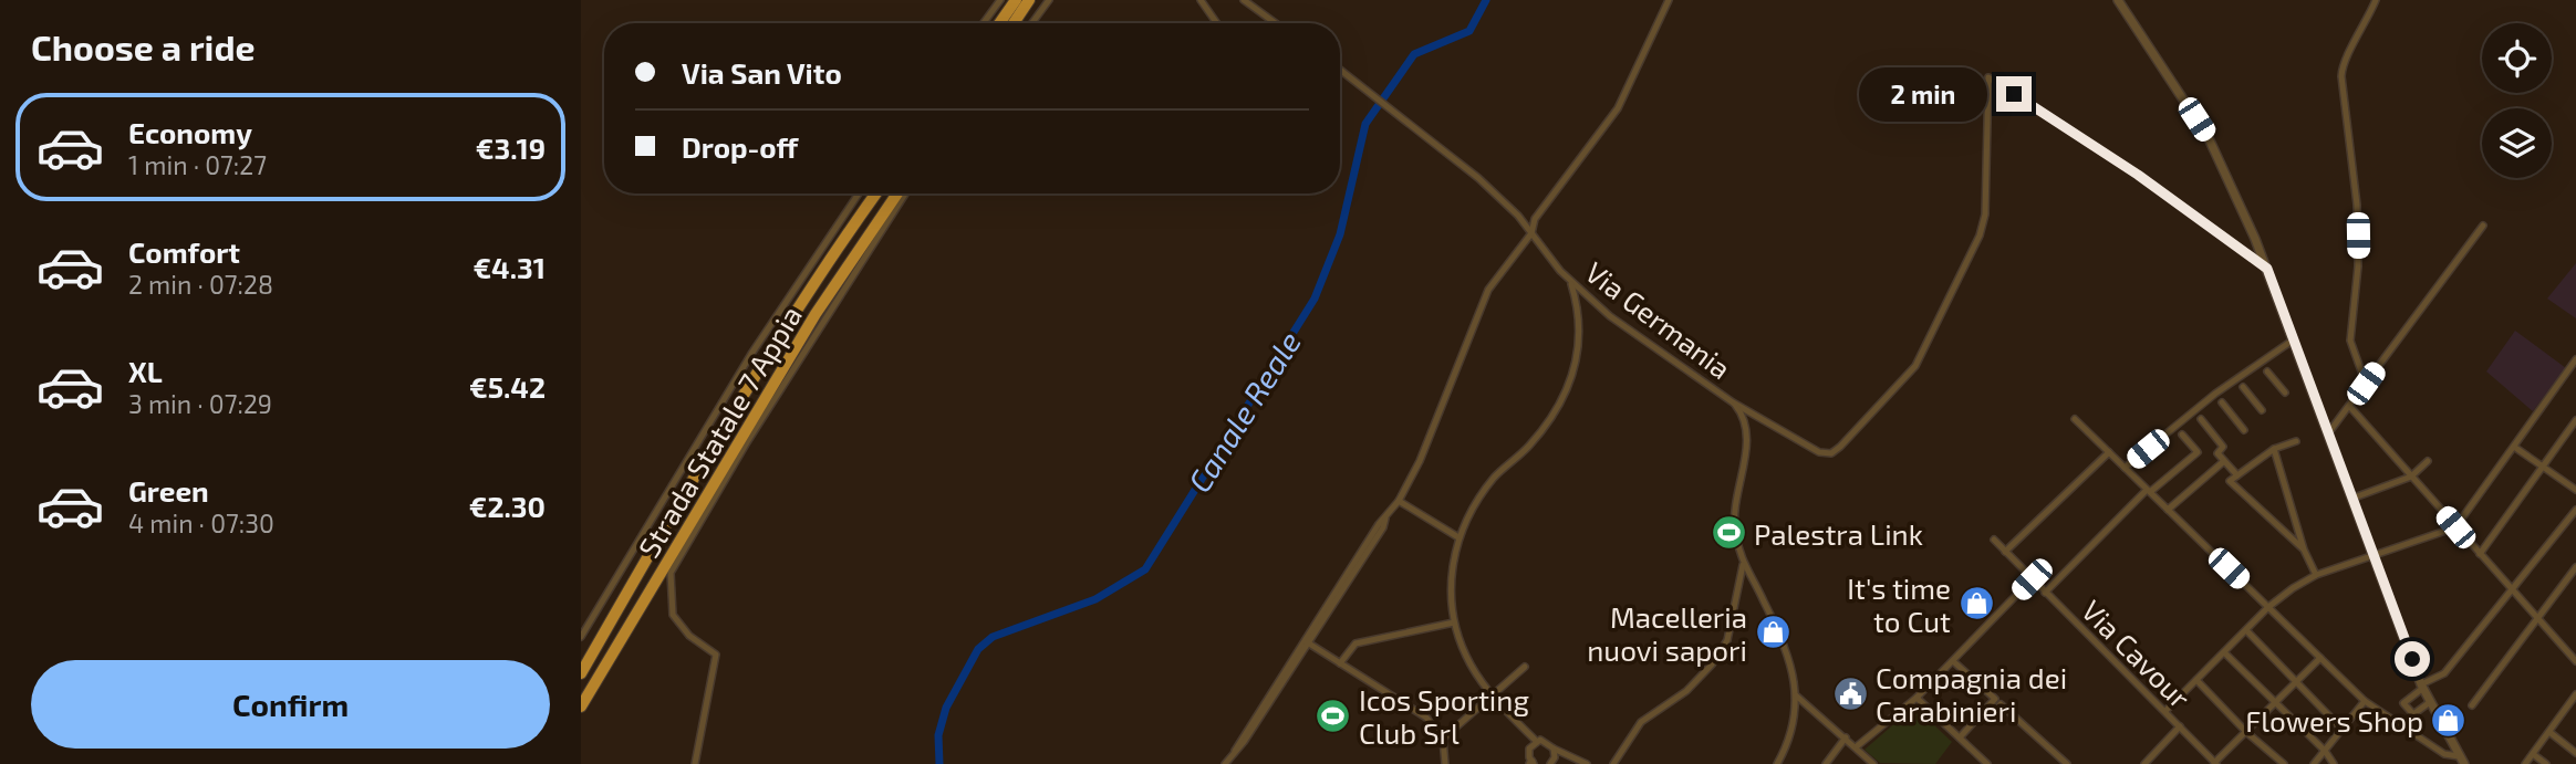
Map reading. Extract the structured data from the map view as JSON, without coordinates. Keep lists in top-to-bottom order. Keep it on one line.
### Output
{"streets":{"highway":["Strada Statale 7 Appia"],"street":["Via Germania","Via Cavour"]},"water":["Canale Reale"],"places":{"sports":["Palestra Link","Icos Sporting Club Srl"],"shop":["It's time to Cut","Macelleria nuovi sapori","Flowers Shop"],"public building":["Compagnia dei Carabinieri"]},"page":{"heading":"Choose a ride","banner":["Via San Vito","Drop-off"],"bubble":"2 min","list":[{"name":"Economy","note":"1 min · 07:27","value":"€3.19"},{"name":"Comfort","note":"2 min · 07:28","value":"€4.31"},{"name":"XL","note":"3 min · 07:29","value":"€5.42"},{"name":"Green","note":"4 min · 07:30","value":"€2.30"}],"buttons":"Confirm"}}
